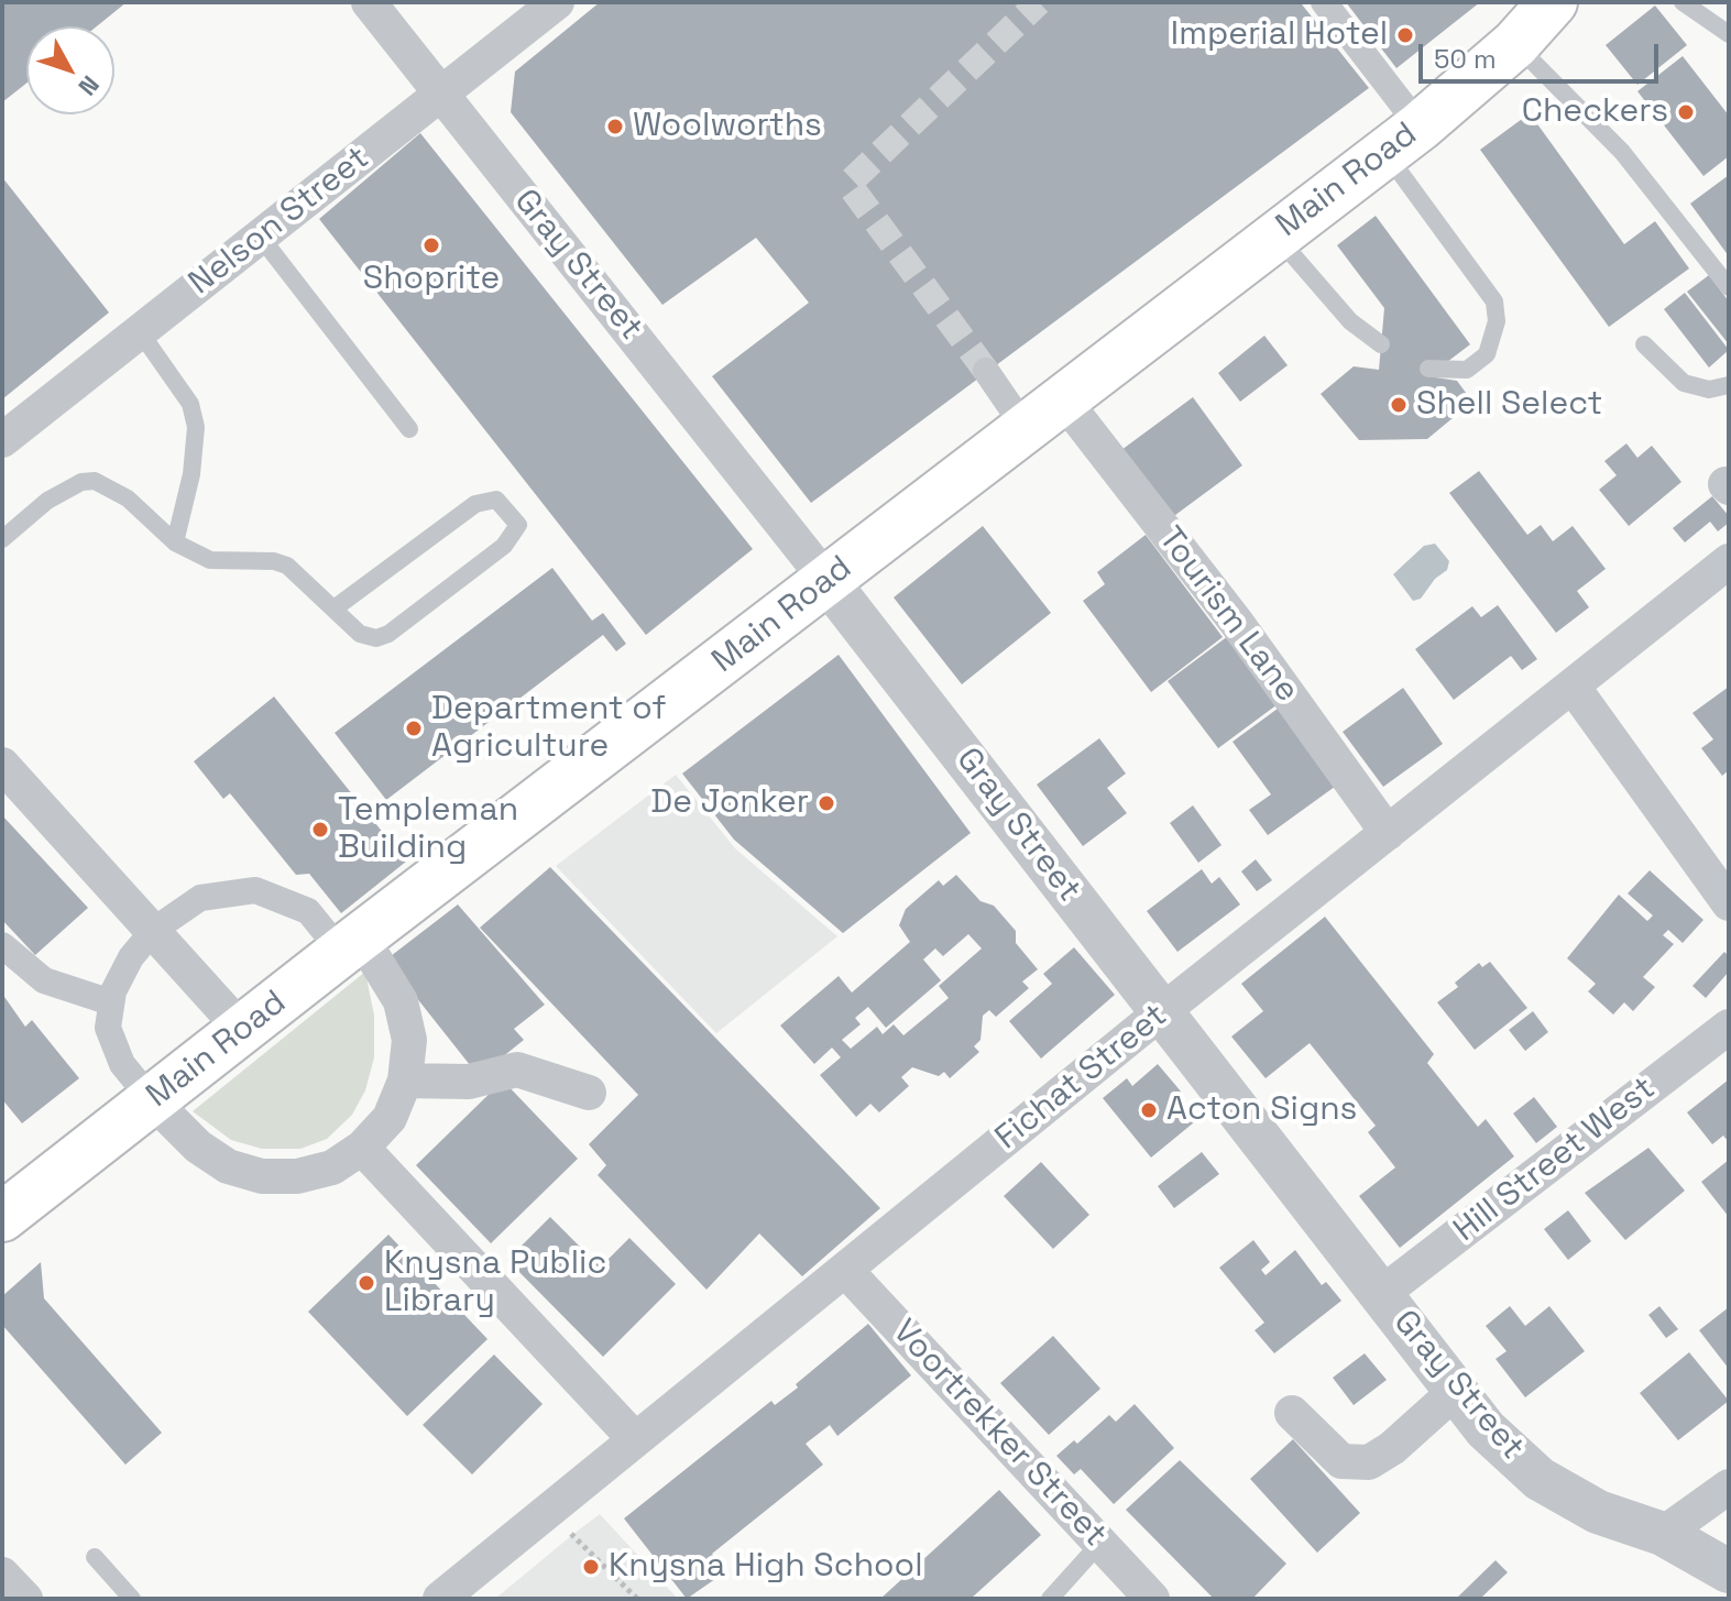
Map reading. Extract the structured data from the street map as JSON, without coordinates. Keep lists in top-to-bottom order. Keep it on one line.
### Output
{"streets":{"highway":["Main Road"],"street":["Nelson Street","Gray Street","Tourism Lane","Fichat Street","Hill Street West","Voortrekker Street"]},"crossings":[["Main Road","Gray Street"],["Main Road","Tourism Lane"],["Nelson Street","Gray Street"],["Gray Street","Fichat Street"],["Gray Street","Hill Street West"],["Tourism Lane","Fichat Street"],["Fichat Street","Voortrekker Street"]],"places":["Imperial Hotel","Checkers","Woolworths","Shoprite","Shell Select","Department of Agriculture","De Jonker","Templeman Building","Acton Signs","Knysna Public Library","Knysna High School"],"scale_bar":"50 m","north":"bottom right"}
